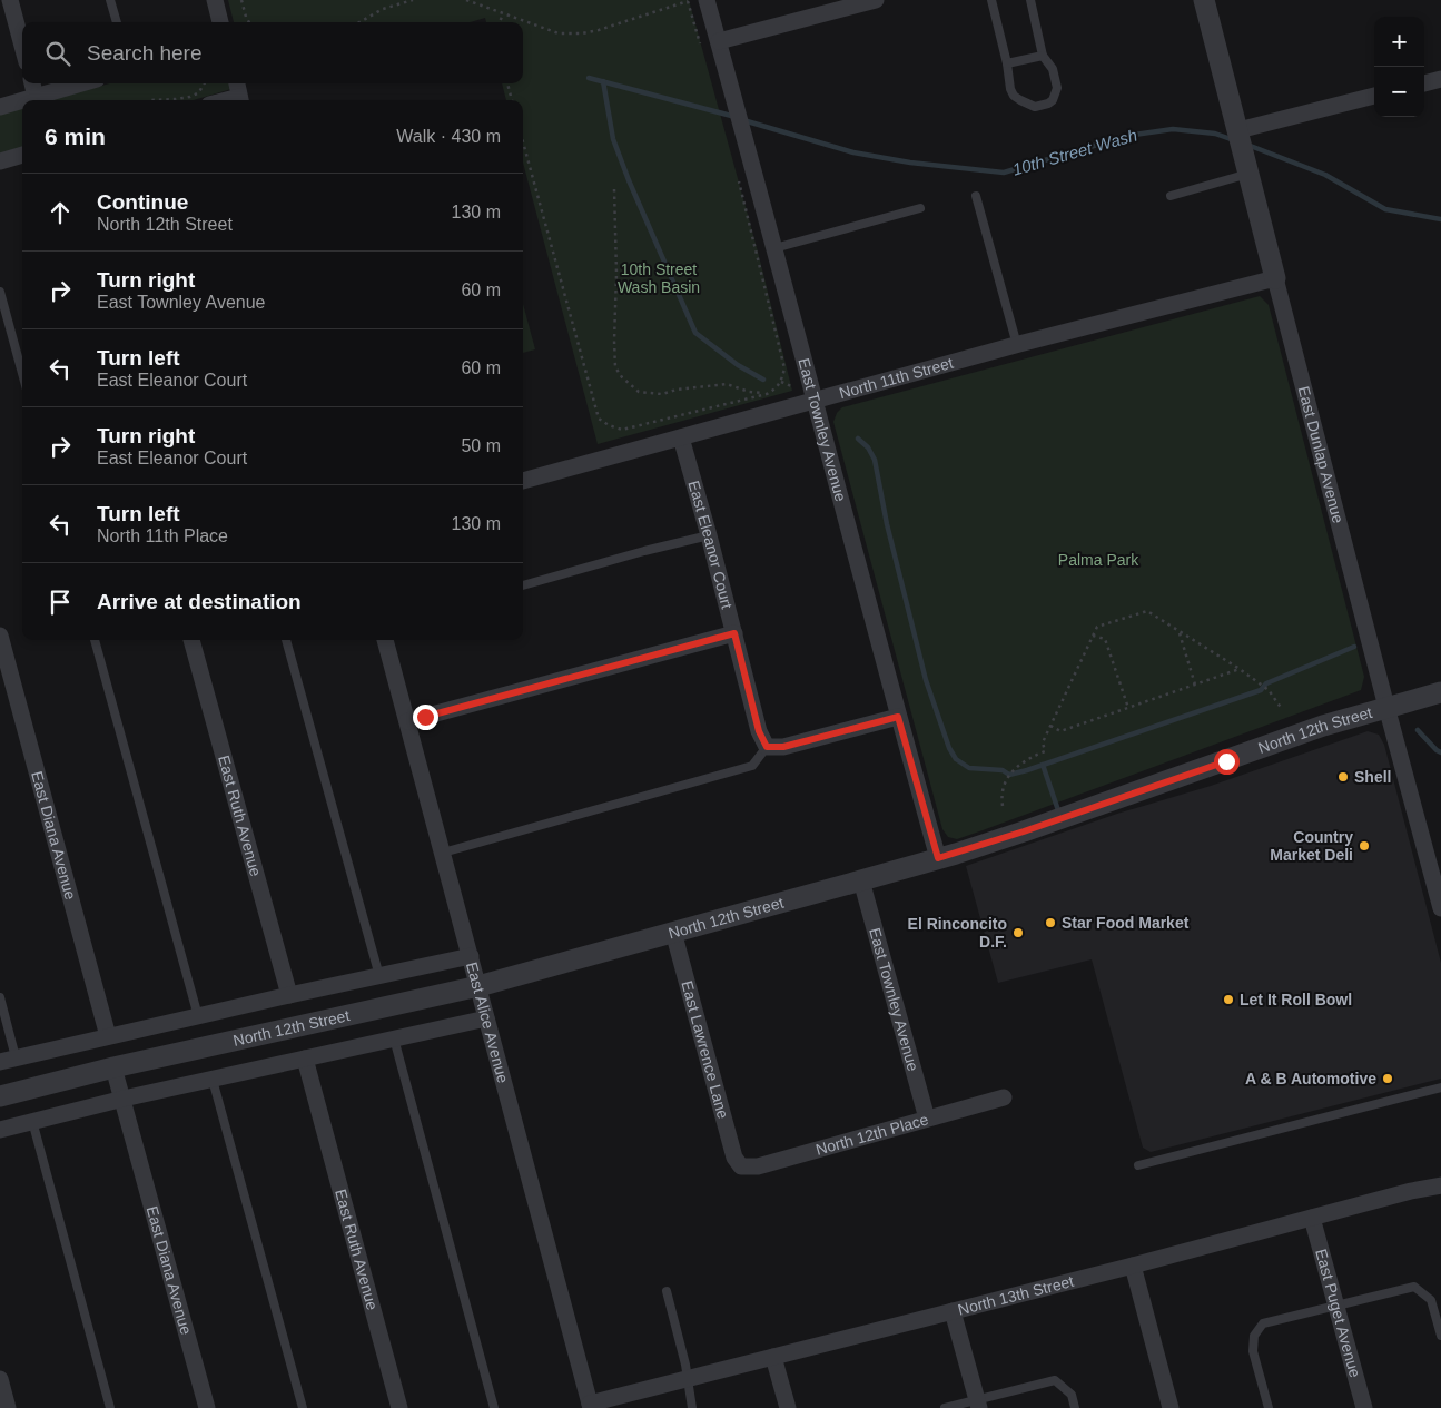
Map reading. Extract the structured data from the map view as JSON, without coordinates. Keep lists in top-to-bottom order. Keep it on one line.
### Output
{"streets":{"street":["North 11th Street","East Townley Avenue","East Dunlap Avenue","East Eleanor Court","North 12th Street","East Ruth Avenue","East Diana Avenue","East Alice Avenue","East Lawrence Lane","North 12th Place","North 13th Street","East Puget Avenue"]},"crossings":[["North 11th Street","East Townley Avenue"],["North 11th Street","East Dunlap Avenue"],["North 11th Street","East Eleanor Court"],["East Townley Avenue","North 12th Street"],["East Townley Avenue","North 12th Place"],["East Dunlap Avenue","North 12th Street"],["North 12th Street","East Ruth Avenue"],["North 12th Street","East Diana Avenue"],["North 12th Street","East Alice Avenue"],["North 12th Street","East Lawrence Lane"],["East Alice Avenue","North 13th Street"],["East Lawrence Lane","North 12th Place"],["North 13th Street","East Puget Avenue"]],"water":["10th Street Wash"],"parks":["10th Street Wash Basin","Palma Park"],"places":["Shell","Country Market Deli","Star Food Market","El Rinconcito D.F.","Let It Roll Bowl","A & B Automotive"],"page":{"map_buttons":["+","−"],"search":"Search here","heading":["6 min","Walk · 430 m"],"list":[["Continue","North 12th Street","130 m"],["Turn right","East Townley Avenue","60 m"],["Turn left","East Eleanor Court","60 m"],["Turn right","East Eleanor Court","50 m"],["Turn left","North 11th Place","130 m"],"Arrive at destination"]}}
